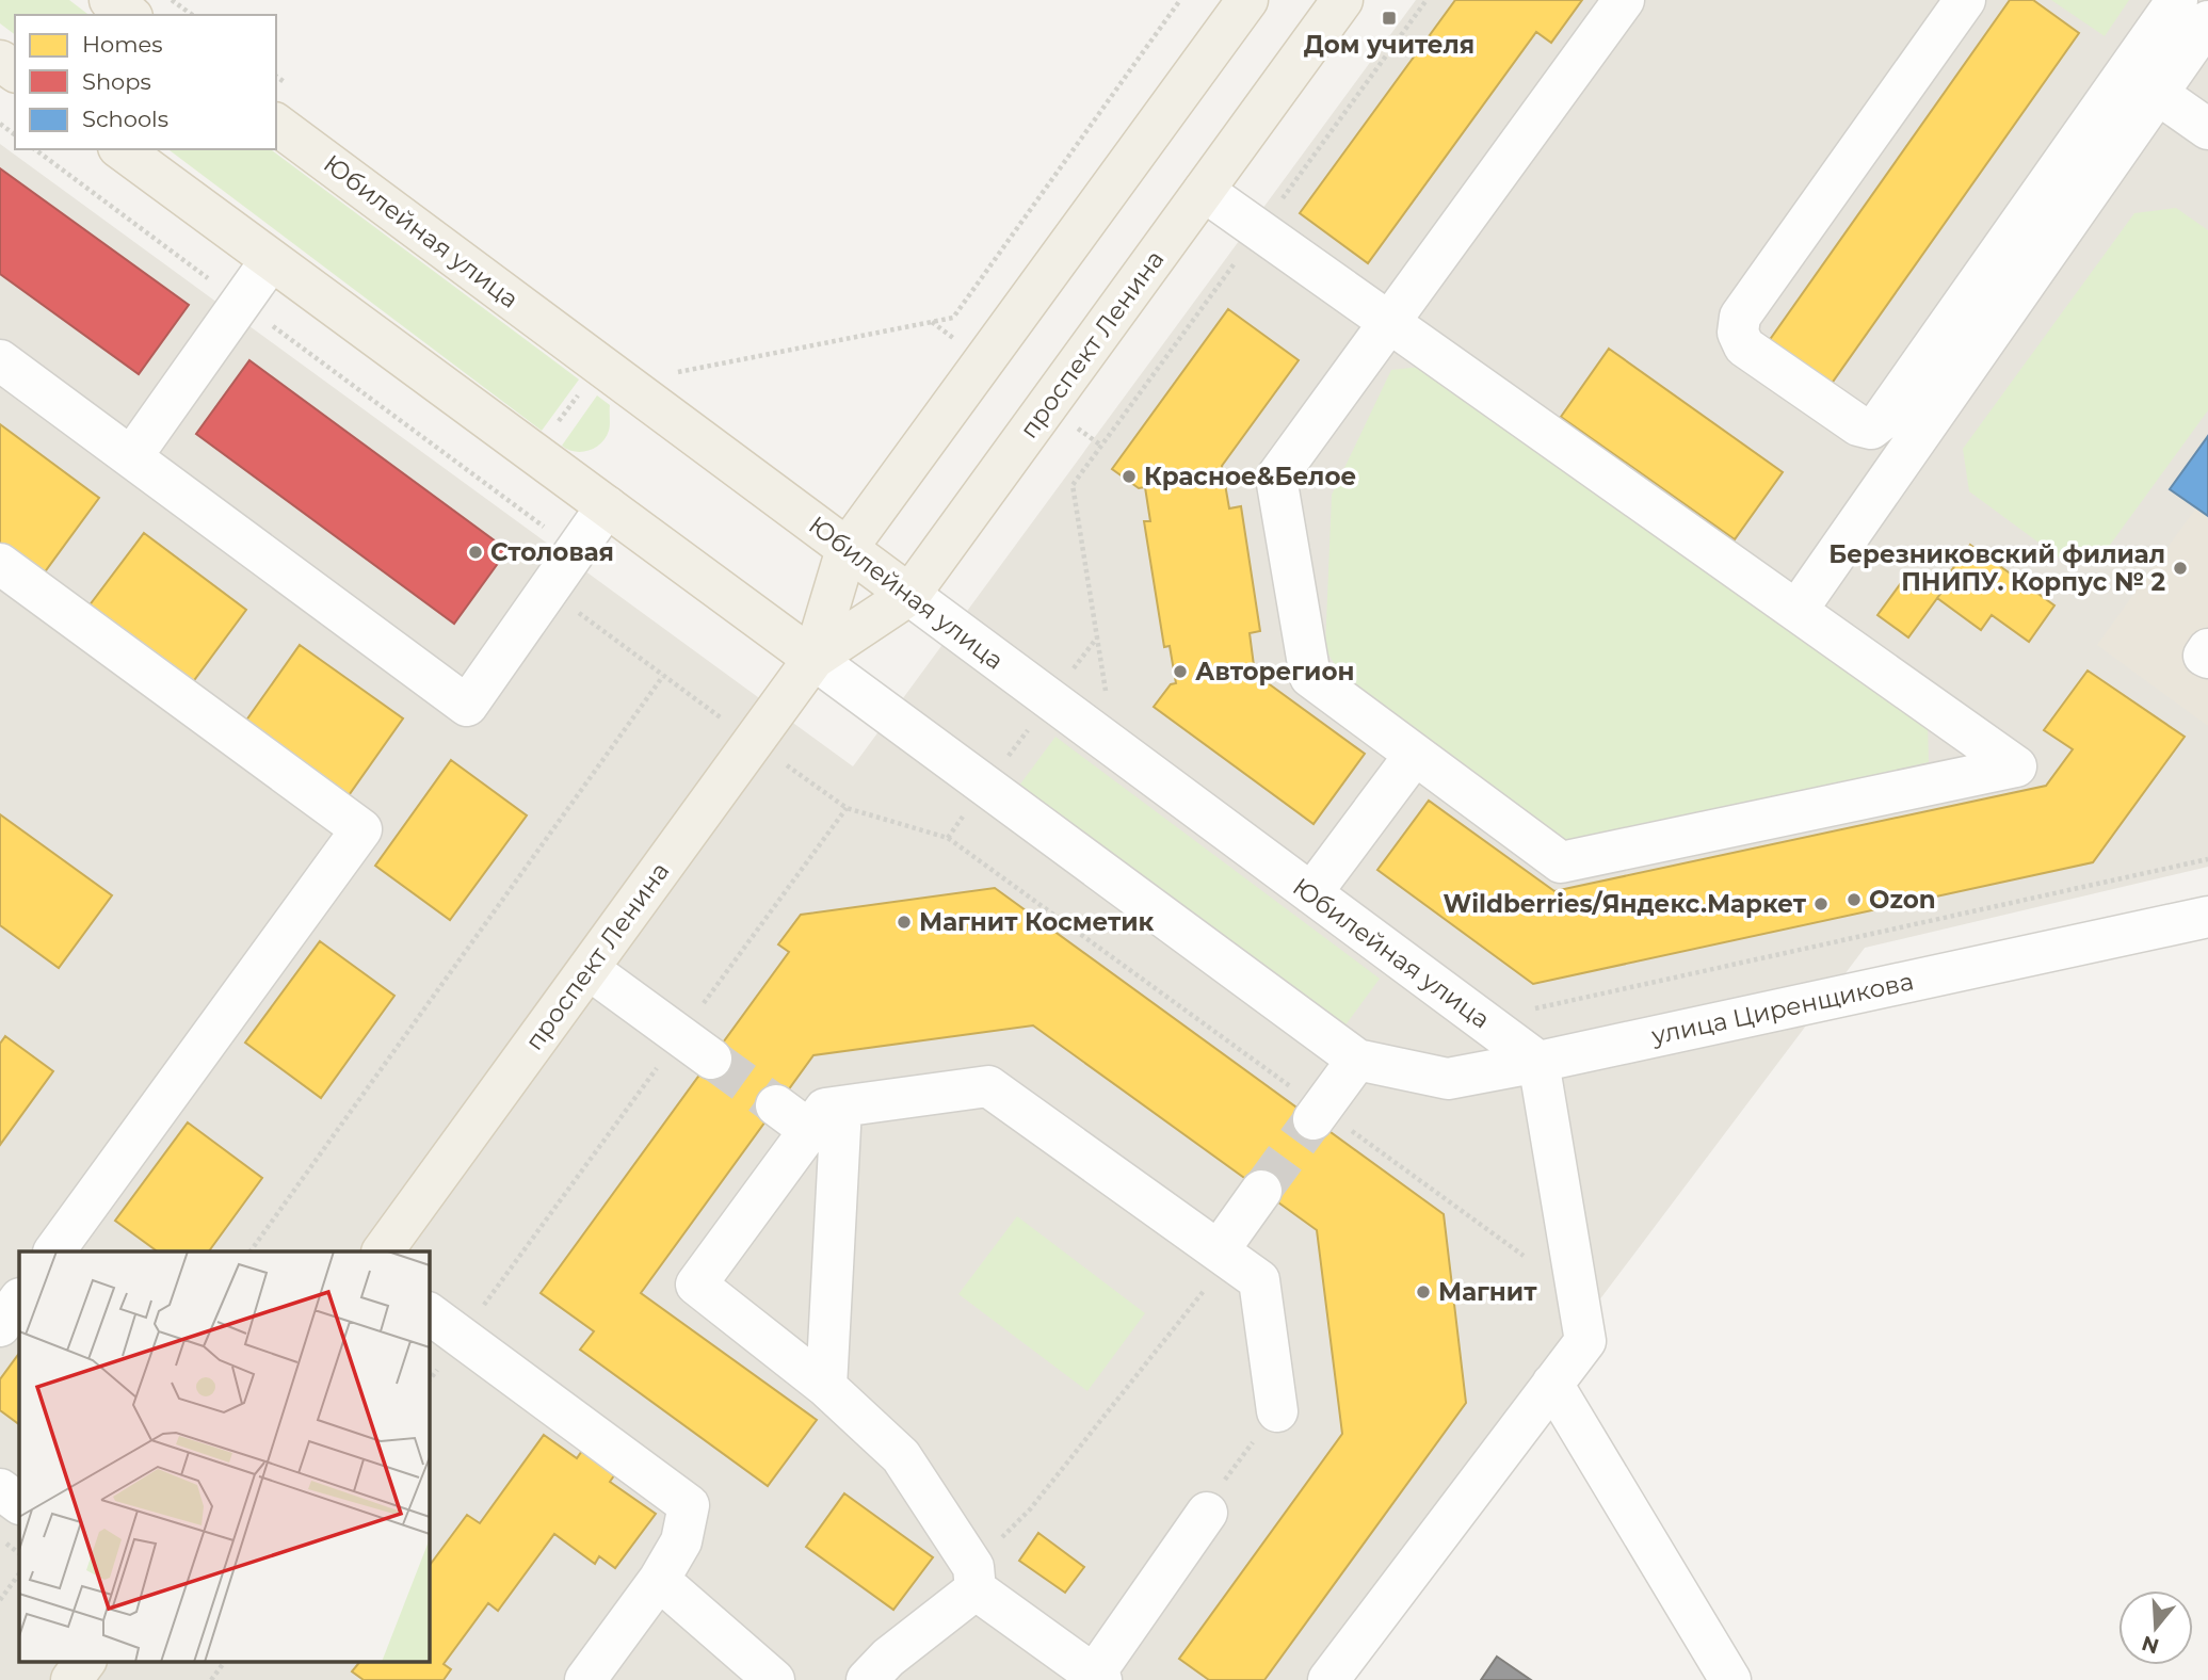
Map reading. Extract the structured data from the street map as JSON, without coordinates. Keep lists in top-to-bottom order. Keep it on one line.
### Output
{"streets":{"main road":["Юбилейная улица","проспект Ленина"],"street":["улица Циренщикова"]},"crossings":[["Юбилейная улица","проспект Ленина"],["Юбилейная улица","улица Циренщикова"]],"places":{"transit":["Дом учителя"],"other":["Красное&Белое","Столовая","Березниковский филиал ПНИПУ. Корпус № 2","Авторегион","Ozon","Wildberries/Яндекс.Маркет","Магнит Косметик","Магнит"]},"legend":["Homes","Shops","Schools"],"north":"bottom"}
